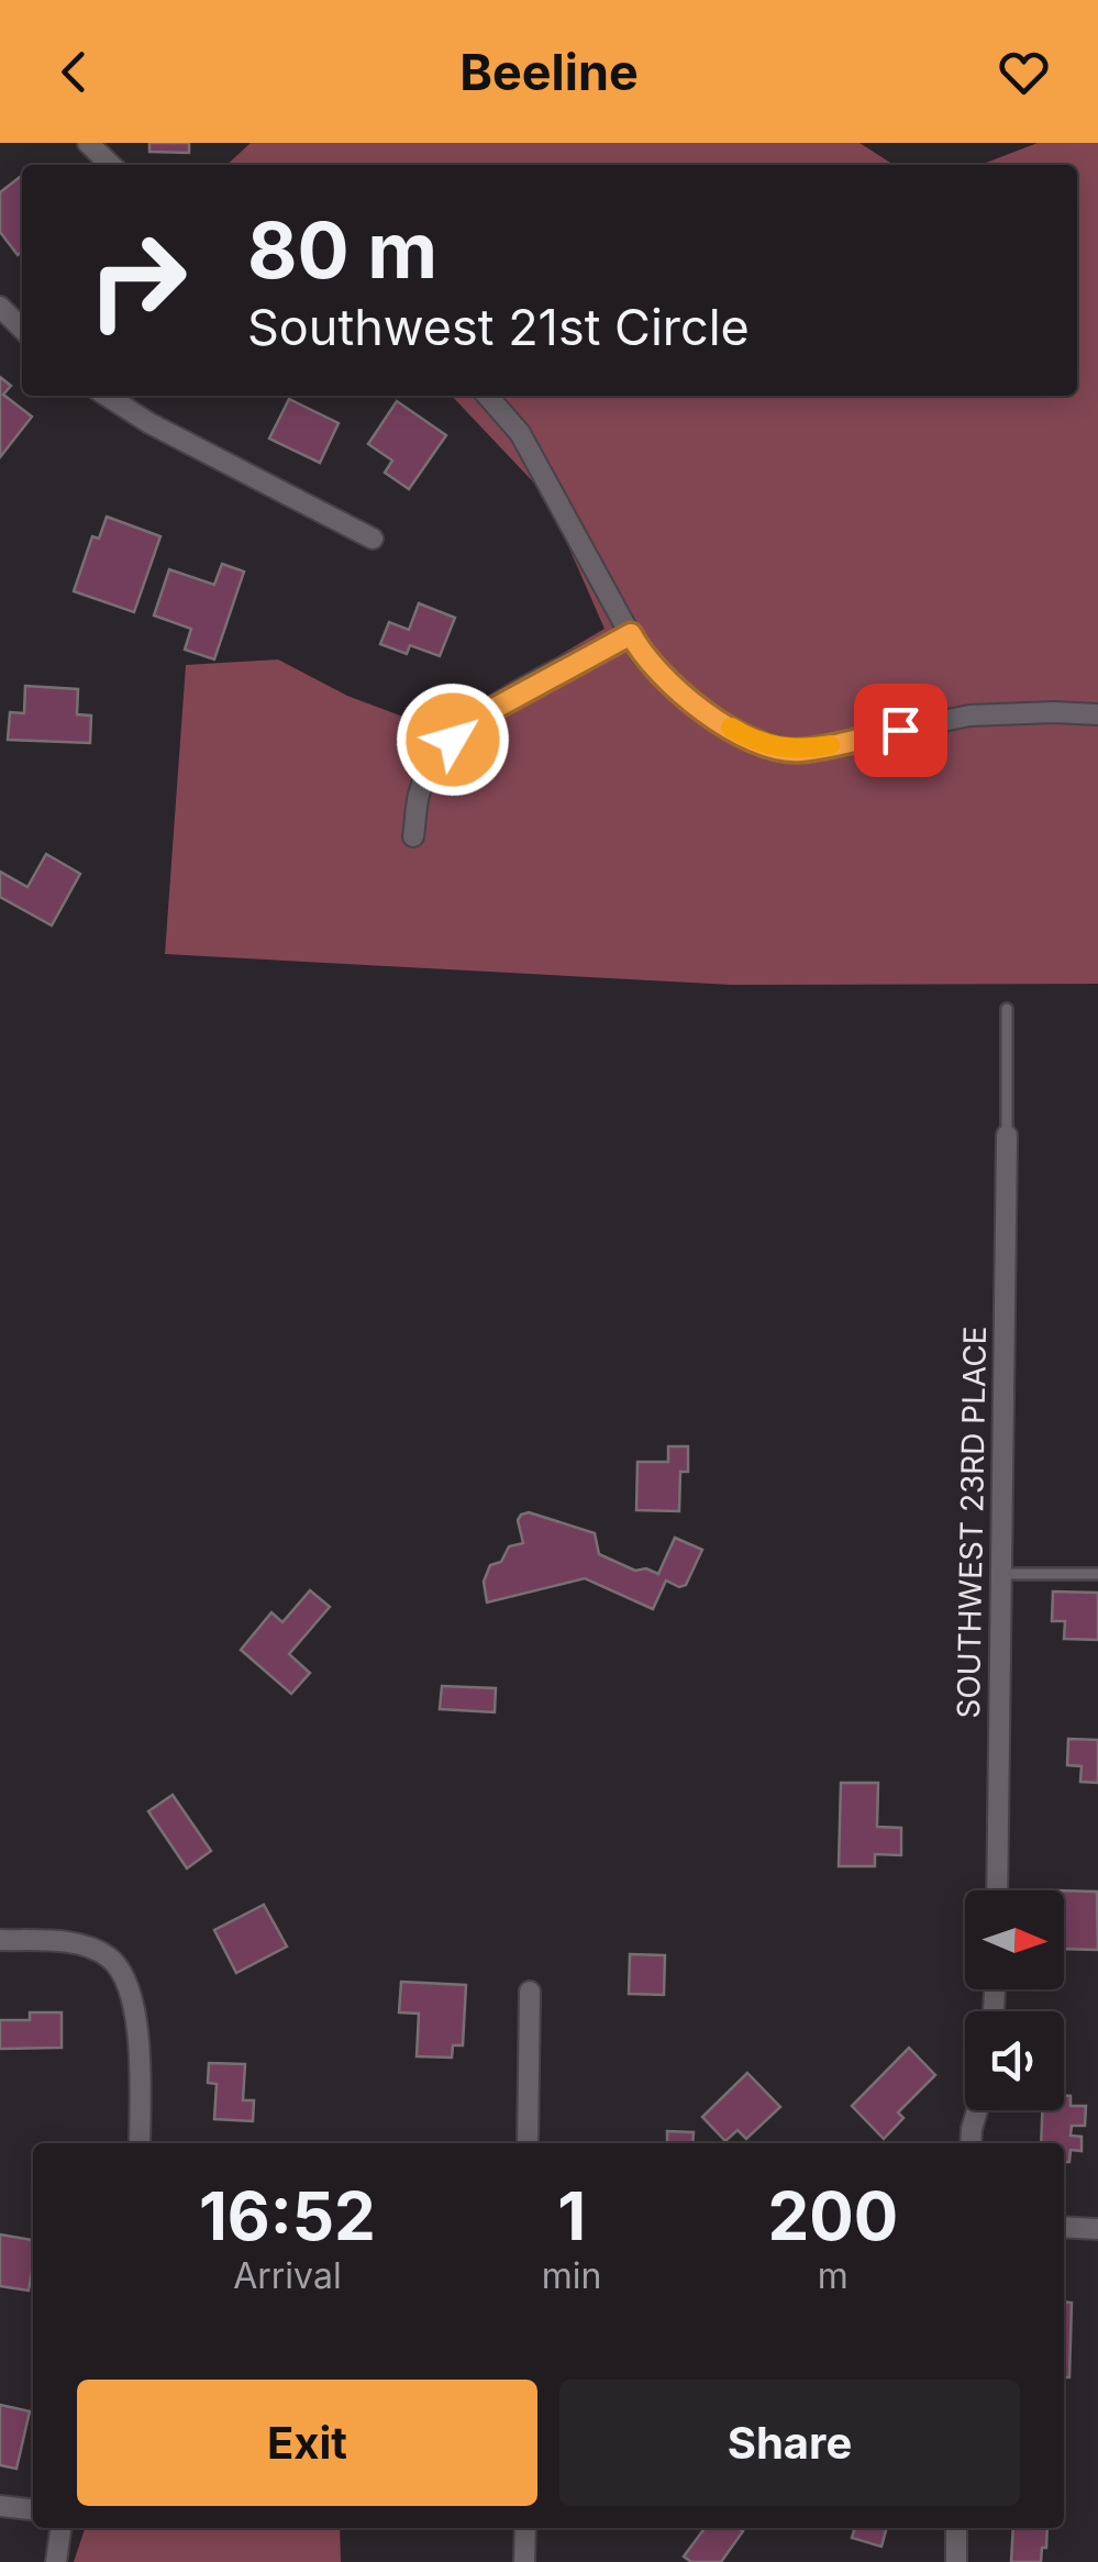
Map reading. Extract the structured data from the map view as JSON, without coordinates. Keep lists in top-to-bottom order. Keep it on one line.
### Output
{"streets":{"street":["SOUTHWEST 23RD PLACE"]},"north":"right","page":{"header":"Beeline","turn":["80 m","Southwest 21st Circle"],"eta":["16:52","Arrival","1","min","200","m"],"buttons":["Exit","Share"]}}
